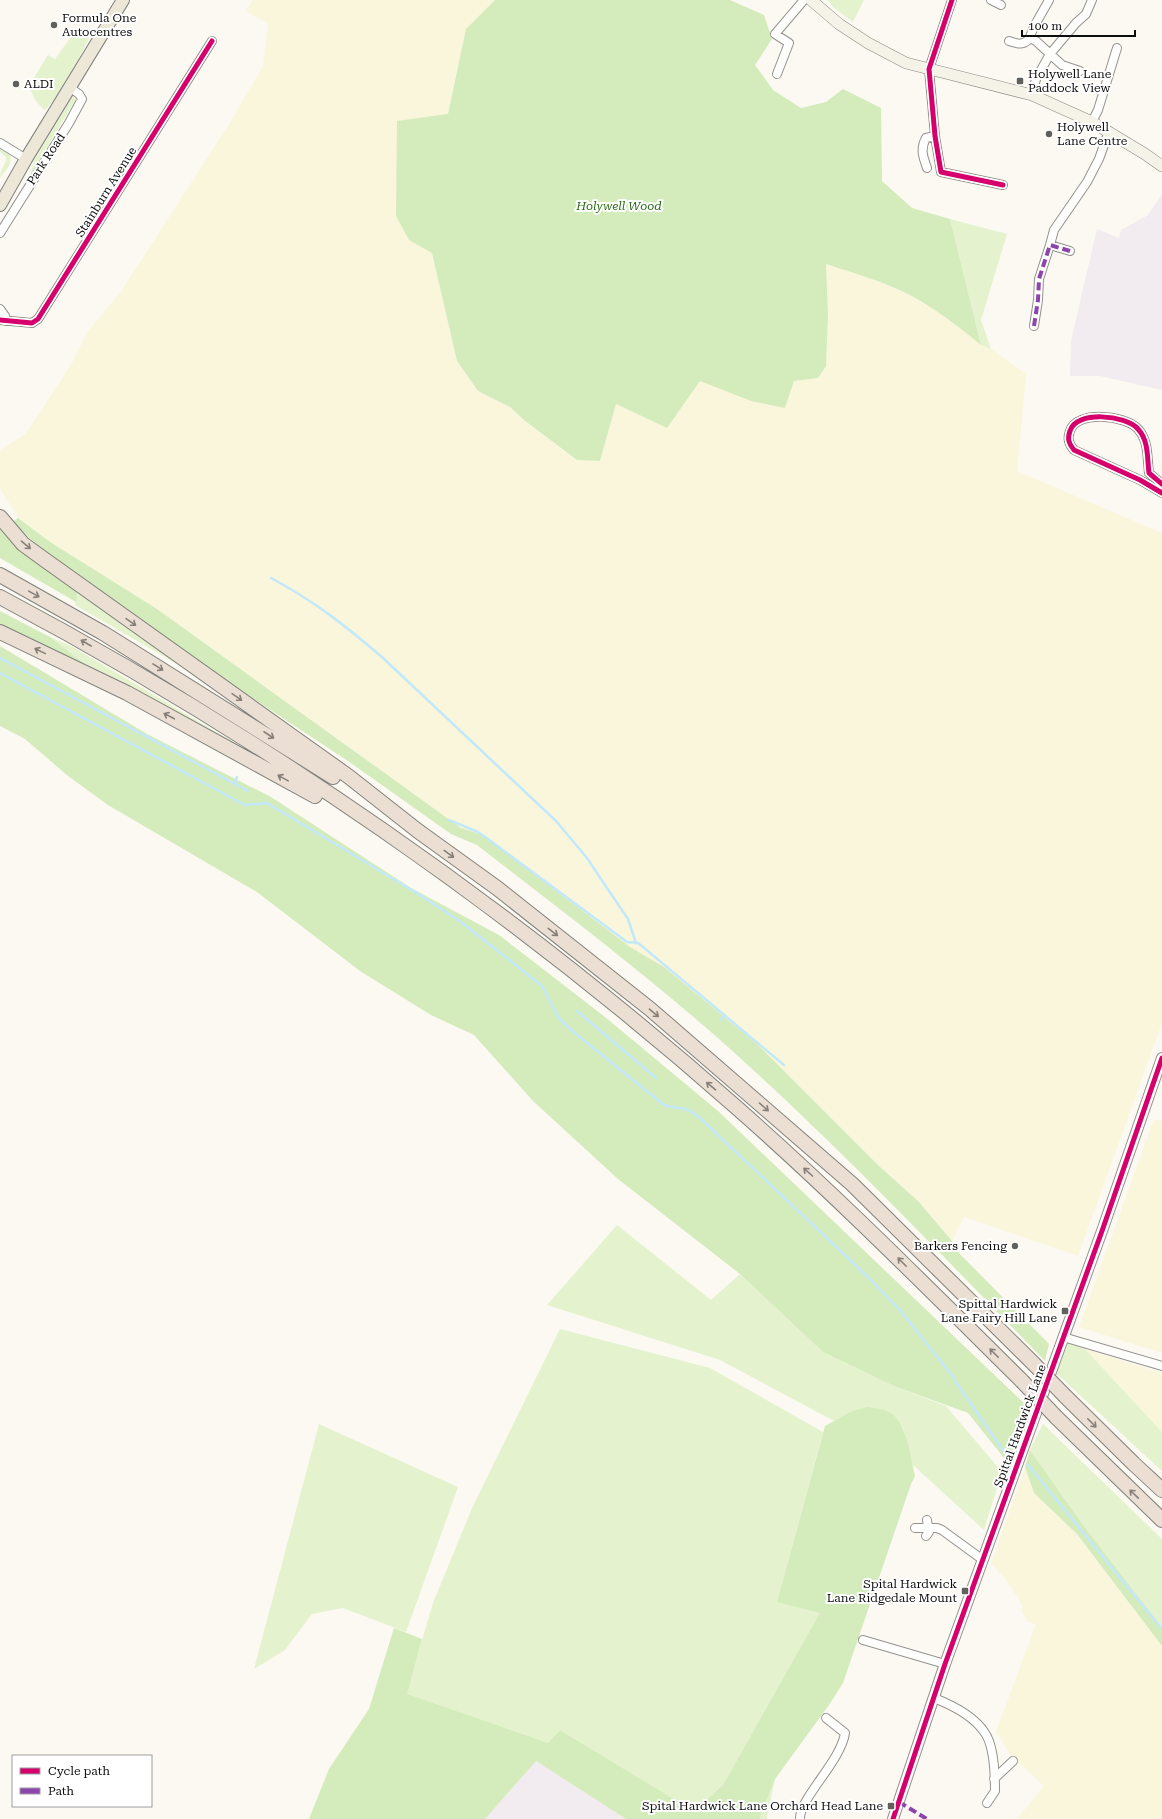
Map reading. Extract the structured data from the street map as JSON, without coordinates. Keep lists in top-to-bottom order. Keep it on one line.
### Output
{"streets":{"main road":["Park Road"],"street":["Stainburn Avenue","Spittal Hardwick Lane"]},"parks":["Holywell Wood"],"places":{"other":["Formula One Autocentres","ALDI","Holywell Lane Centre","Barkers Fencing"],"transit":["Holywell Lane Paddock View","Spittal Hardwick Lane Fairy Hill Lane","Spital Hardwick Lane Ridgedale Mount","Spital Hardwick Lane Orchard Head Lane"]},"legend":["Cycle path","Path"],"scale_bar":"100 m"}
